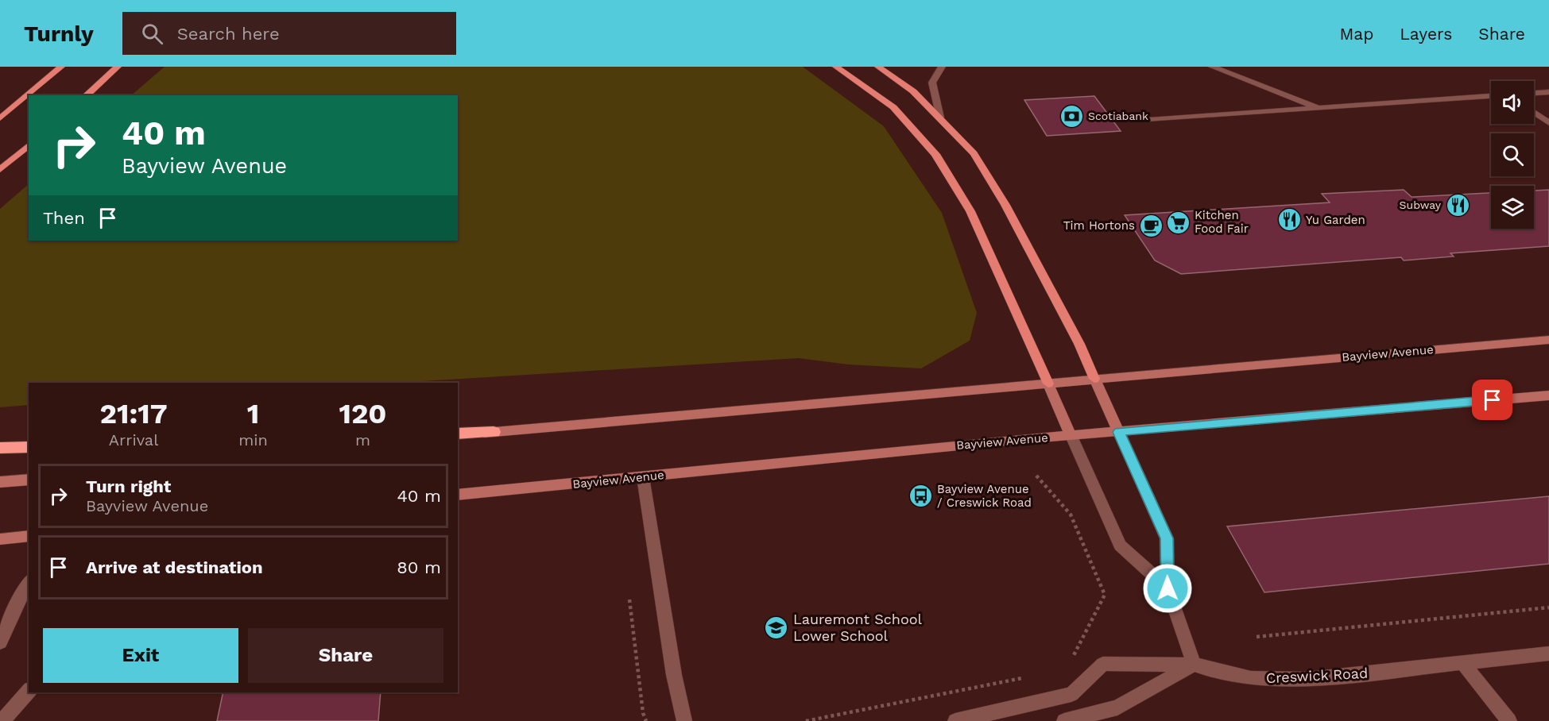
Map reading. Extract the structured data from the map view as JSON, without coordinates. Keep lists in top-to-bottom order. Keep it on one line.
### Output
{"streets":{"main road":["Bayview Avenue"],"street":["Creswick Road"]},"places":{"bank":["Scotiabank"],"restaurant":["Subway","Yu Garden"],"supermarket":["Kitchen Food Fair"],"cafe":["Tim Hortons"],"bus stop":["Bayview Avenue / Creswick Road"],"school or university":["Lauremont School Lower School"]},"page":{"header":"Turnly","search":"Search here","nav":["Map","Layers","Share"],"turn":["40 m","Bayview Avenue"],"then":"Then","eta":["21:17","Arrival","1","min","120","m"],"list":[{"name":"Turn right","note":"Bayview Avenue","value":"40 m"},{"name":"Arrive at destination","value":"80 m"}],"buttons":["Exit","Share"]}}
